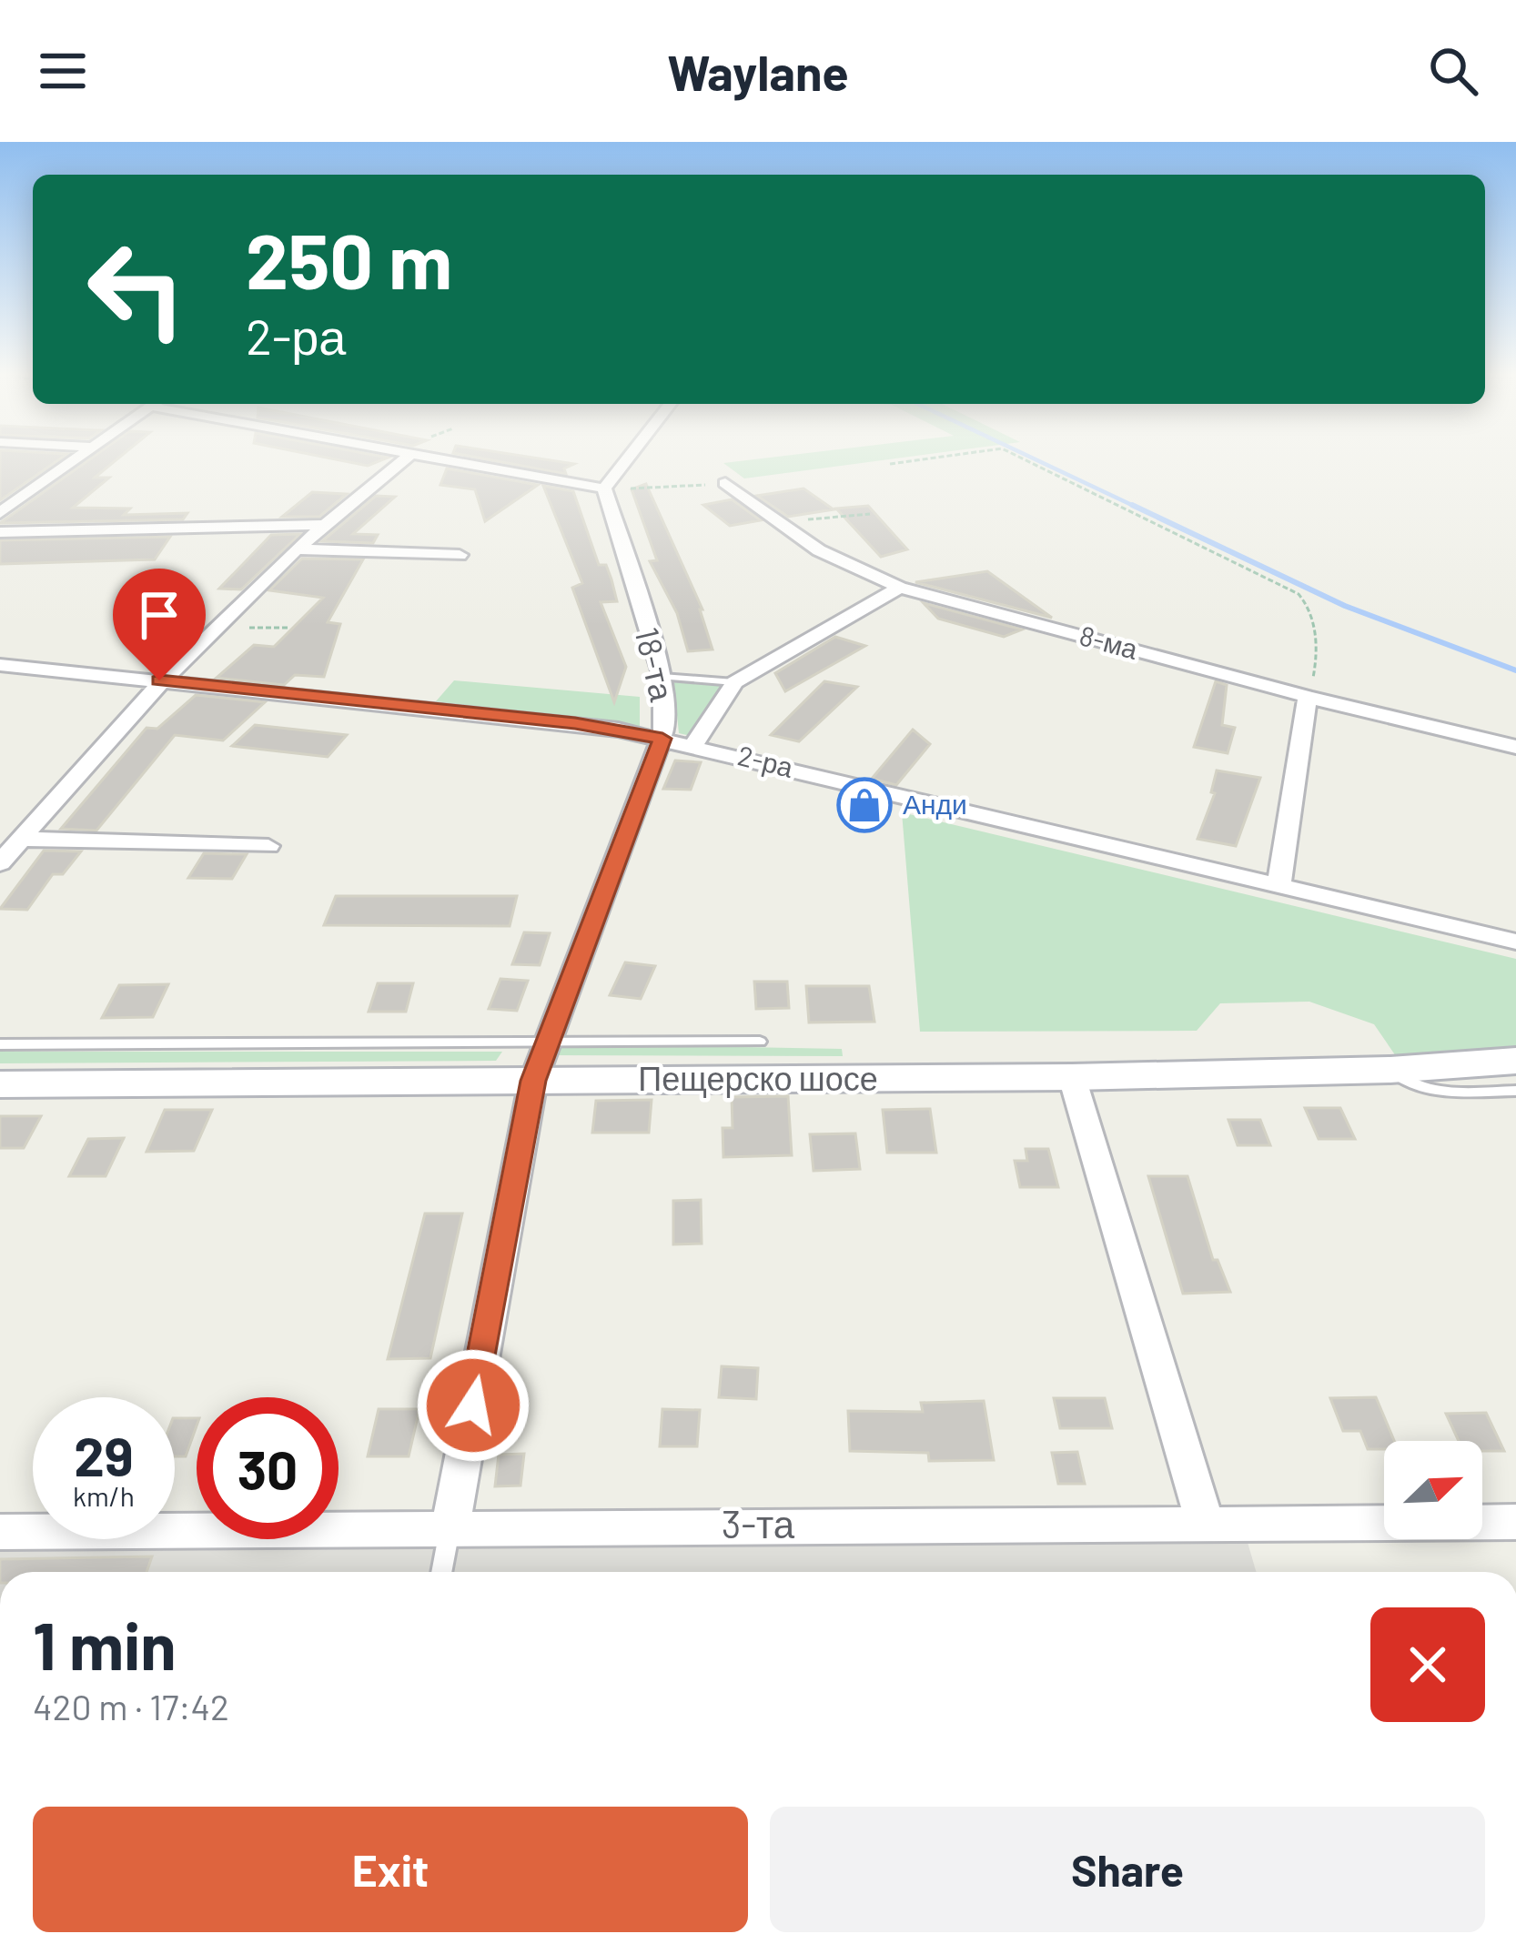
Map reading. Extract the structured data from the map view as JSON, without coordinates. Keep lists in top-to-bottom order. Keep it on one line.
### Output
{"streets":{"main road":["Пещерско шосе"],"street":["8-ма","18-та","2-ра","3-та"]},"crossings":[["18-та","2-ра"],["18-та","Пещерско шосе"],["18-та","3-та"]],"places":{"shop":["Анди"]},"north":"top right","page":{"header":"Waylane","turn":["250 m","2-ра"],"speed":"29 km/h","limit":"30","heading":["1 min","420 m · 17:42"],"buttons":["Exit","Share"]}}
